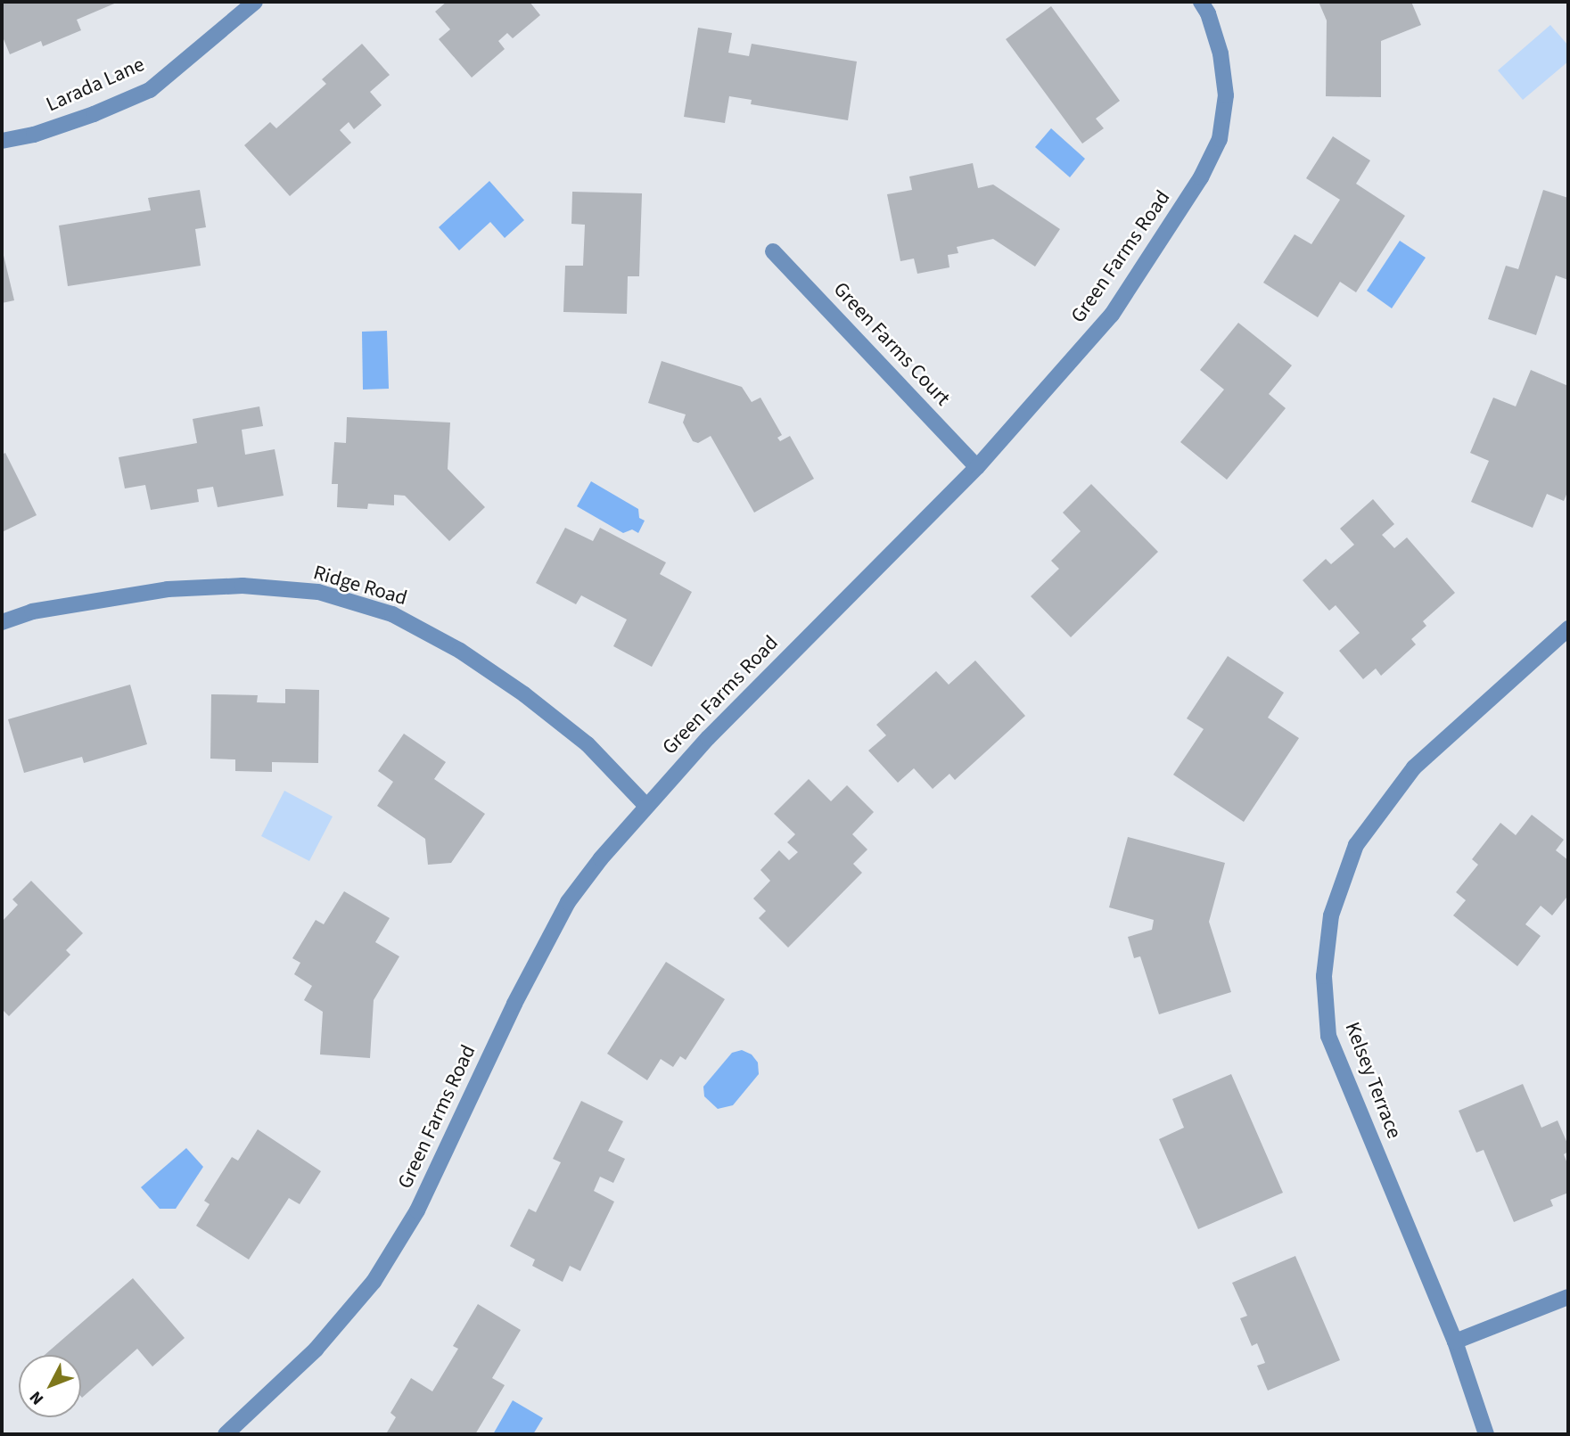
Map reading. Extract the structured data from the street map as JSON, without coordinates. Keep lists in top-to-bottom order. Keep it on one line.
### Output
{"streets":{"street":["Larada Lane","Green Farms Road","Green Farms Court","Ridge Road","Kelsey Terrace"]},"crossings":[["Green Farms Road","Green Farms Court"],["Green Farms Road","Ridge Road"]],"north":"bottom left"}
